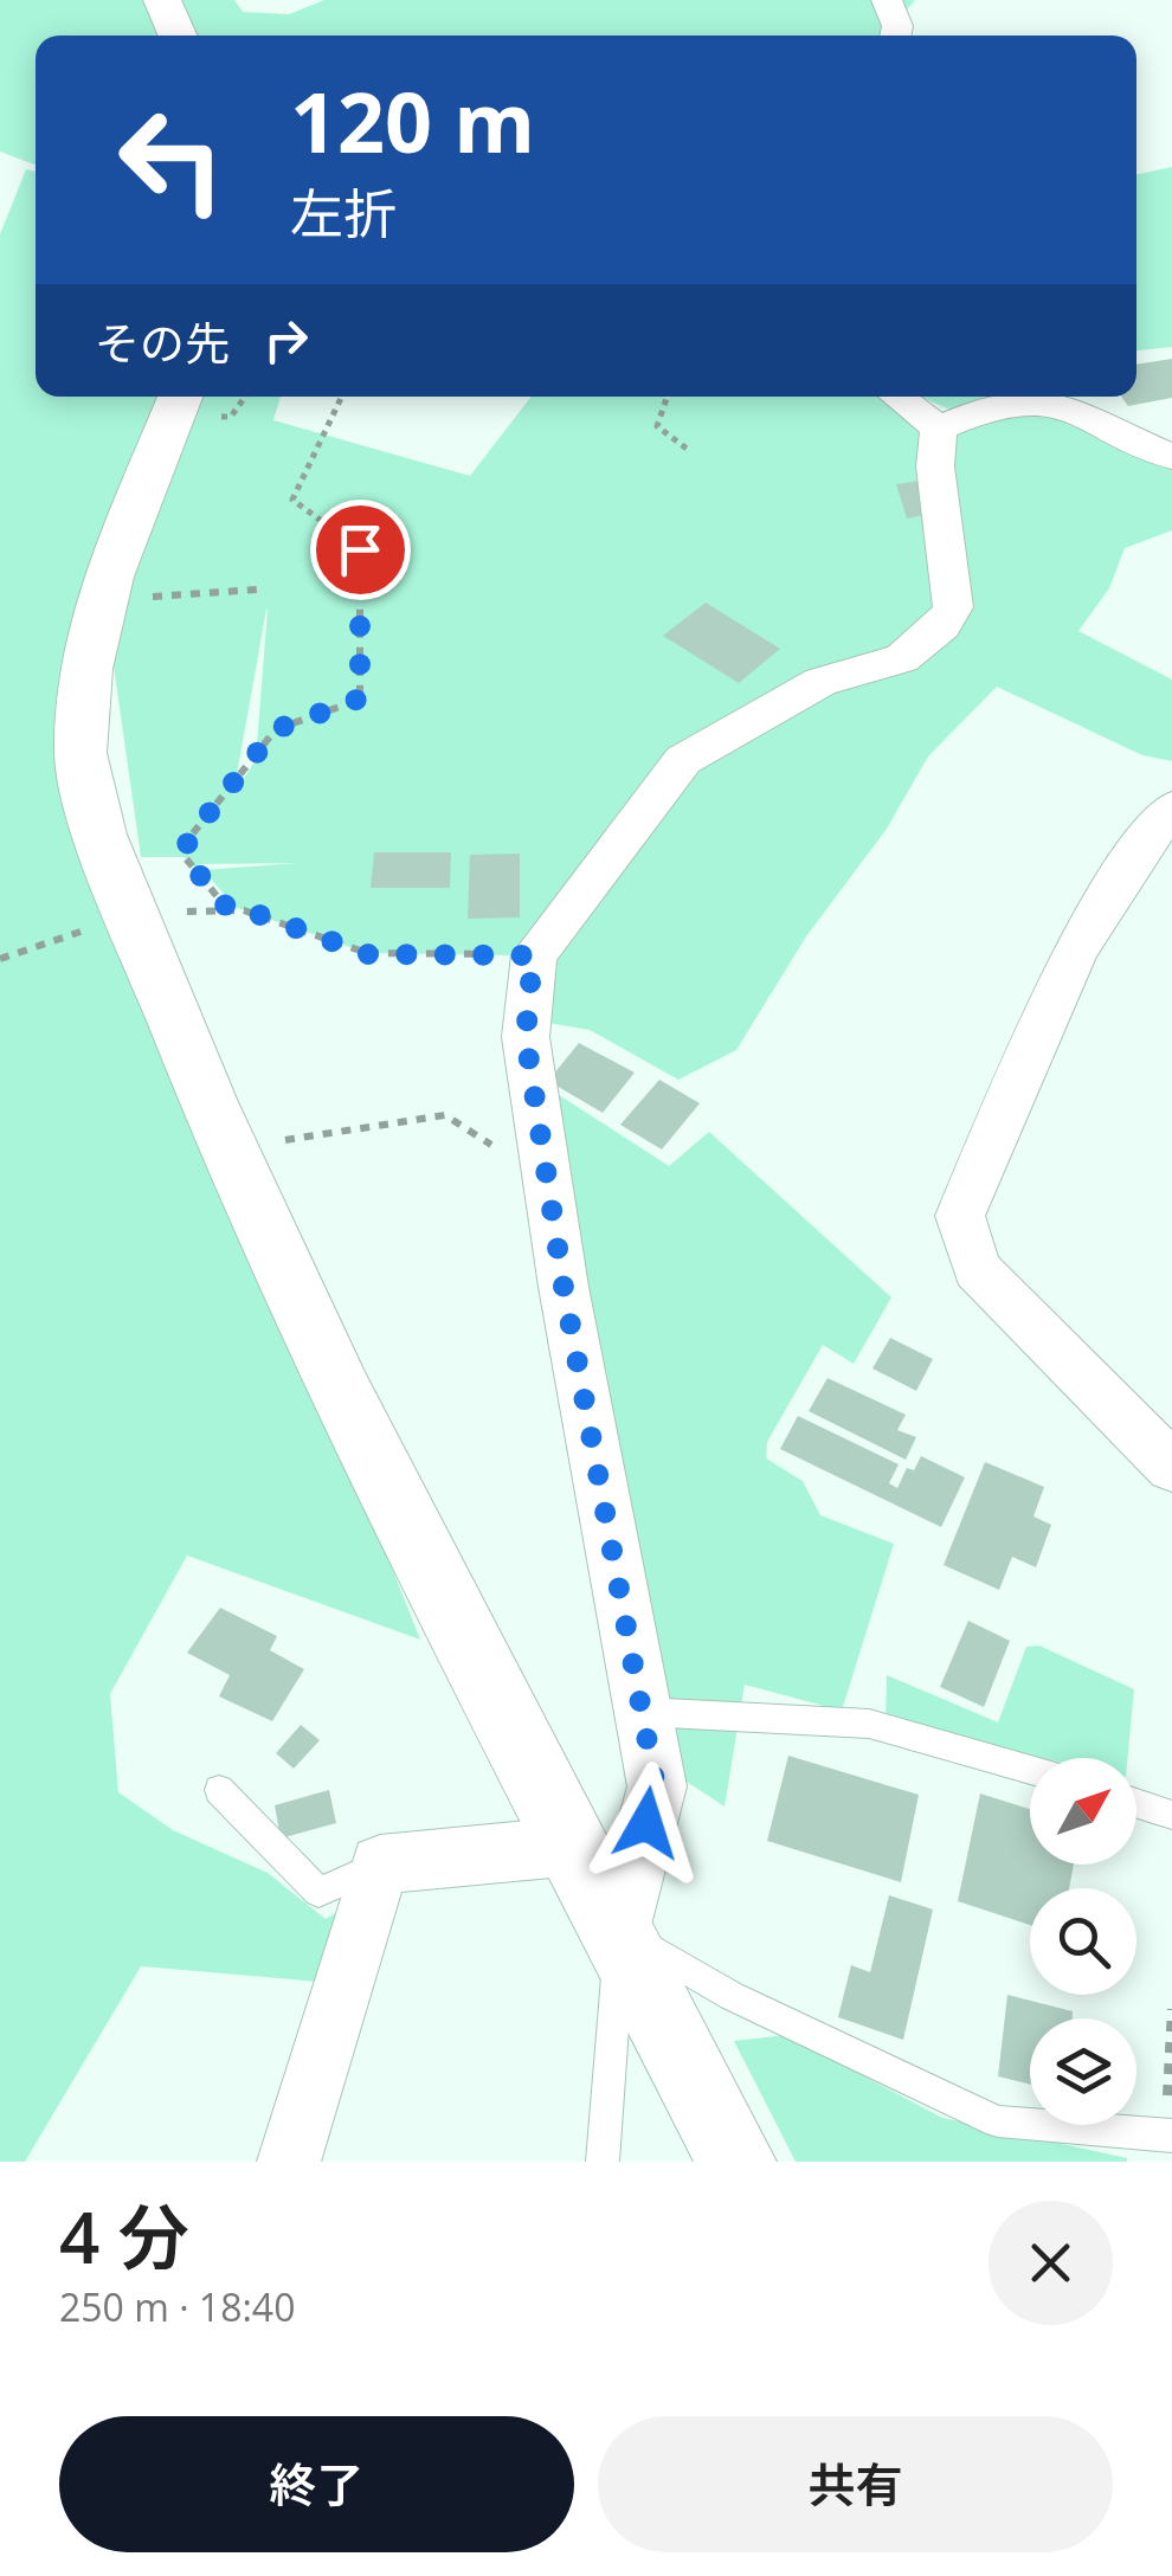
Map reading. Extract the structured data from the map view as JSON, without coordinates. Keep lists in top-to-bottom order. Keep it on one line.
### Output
{"north":"top right","page":{"turn":["120 m","左折"],"then":"その先","heading":["4 分","250 m · 18:40"],"buttons":["終了","共有"]}}
